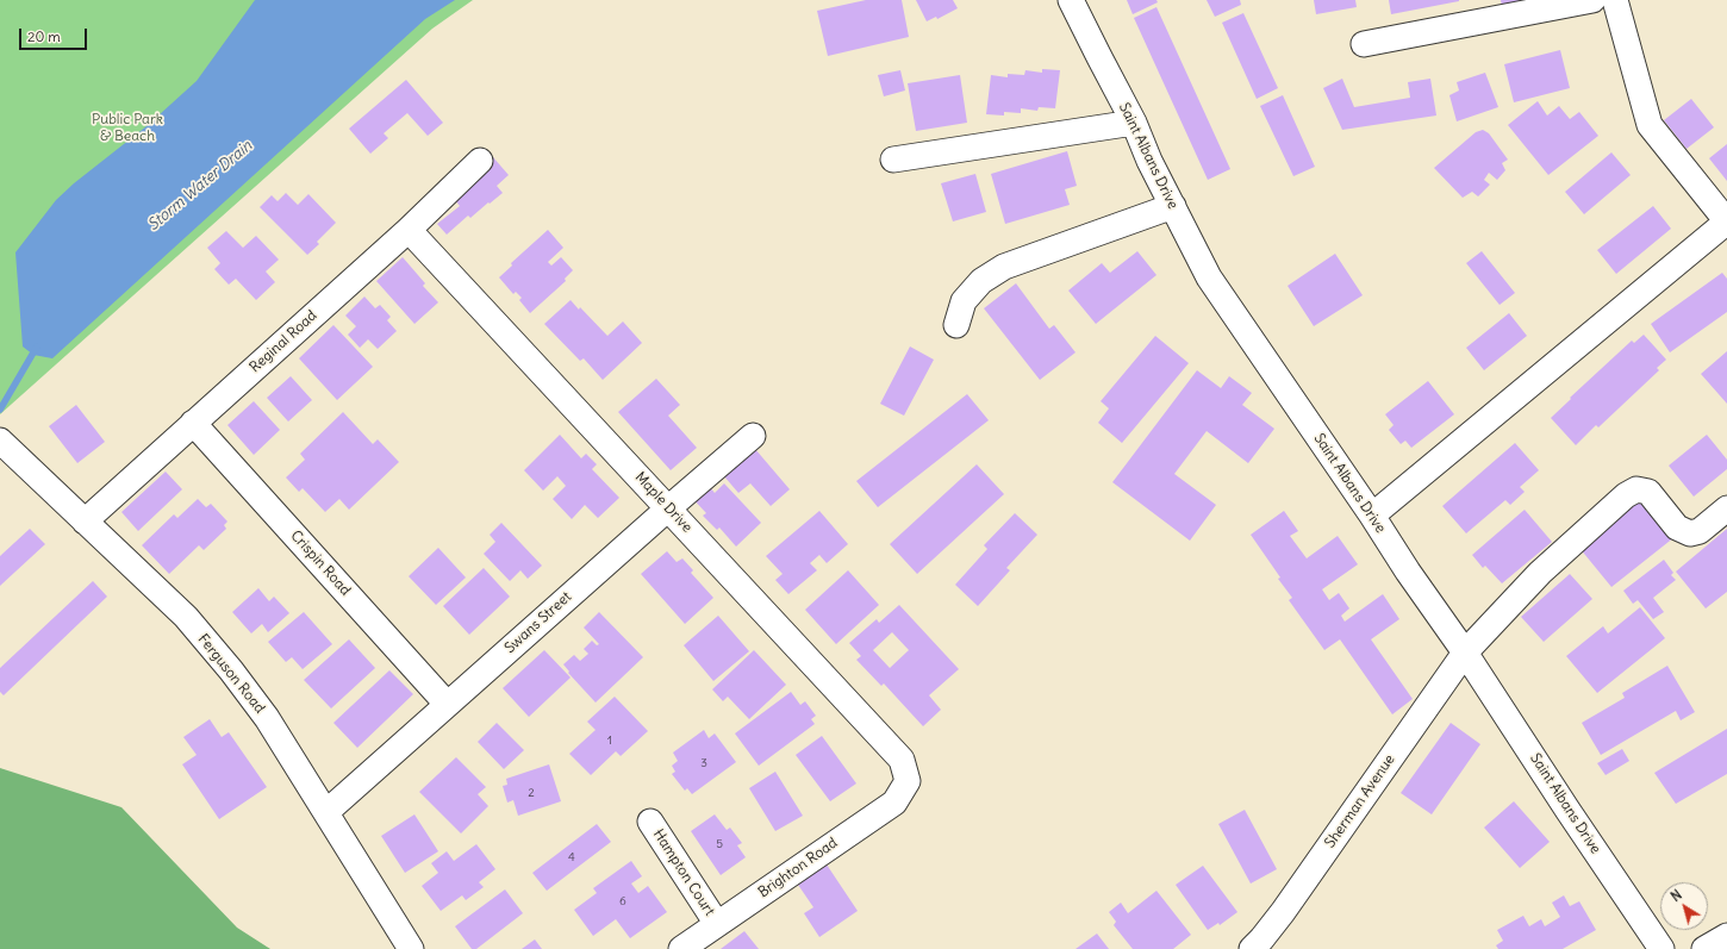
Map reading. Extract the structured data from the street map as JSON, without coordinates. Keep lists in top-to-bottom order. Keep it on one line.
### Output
{"streets":{"street":["Saint Albans Drive","Reginal Road","Maple Drive","Crispin Road","Swans Street","Ferguson Road","Sherman Avenue","Brighton Road","Hampton Court"]},"crossings":[["Saint Albans Drive","Sherman Avenue"],["Reginal Road","Maple Drive"],["Reginal Road","Crispin Road"],["Reginal Road","Ferguson Road"],["Maple Drive","Swans Street"],["Maple Drive","Brighton Road"],["Crispin Road","Swans Street"],["Swans Street","Ferguson Road"],["Brighton Road","Hampton Court"]],"water":["Storm Water Drain"],"parks":["Public Park & Beach"],"house_numbers":["1","3","2","5","4","6"],"scale_bar":"20 m","north":"top left"}
